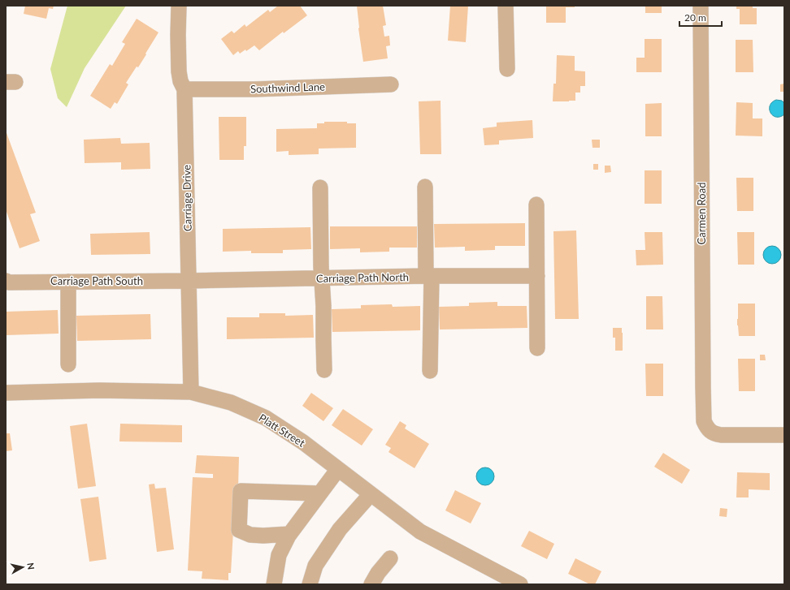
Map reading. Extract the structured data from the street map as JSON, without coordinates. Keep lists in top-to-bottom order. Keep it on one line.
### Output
{"streets":{"street":["Southwind Lane","Carriage Drive","Carmen Road","Carriage Path North","Carriage Path South","Platt Street"]},"crossings":[["Southwind Lane","Carriage Drive"],["Carriage Drive","Carriage Path North"],["Carriage Drive","Carriage Path South"],["Carriage Drive","Platt Street"],["Carriage Path North","Carriage Path South"]],"scale_bar":"20 m","north":"right"}
